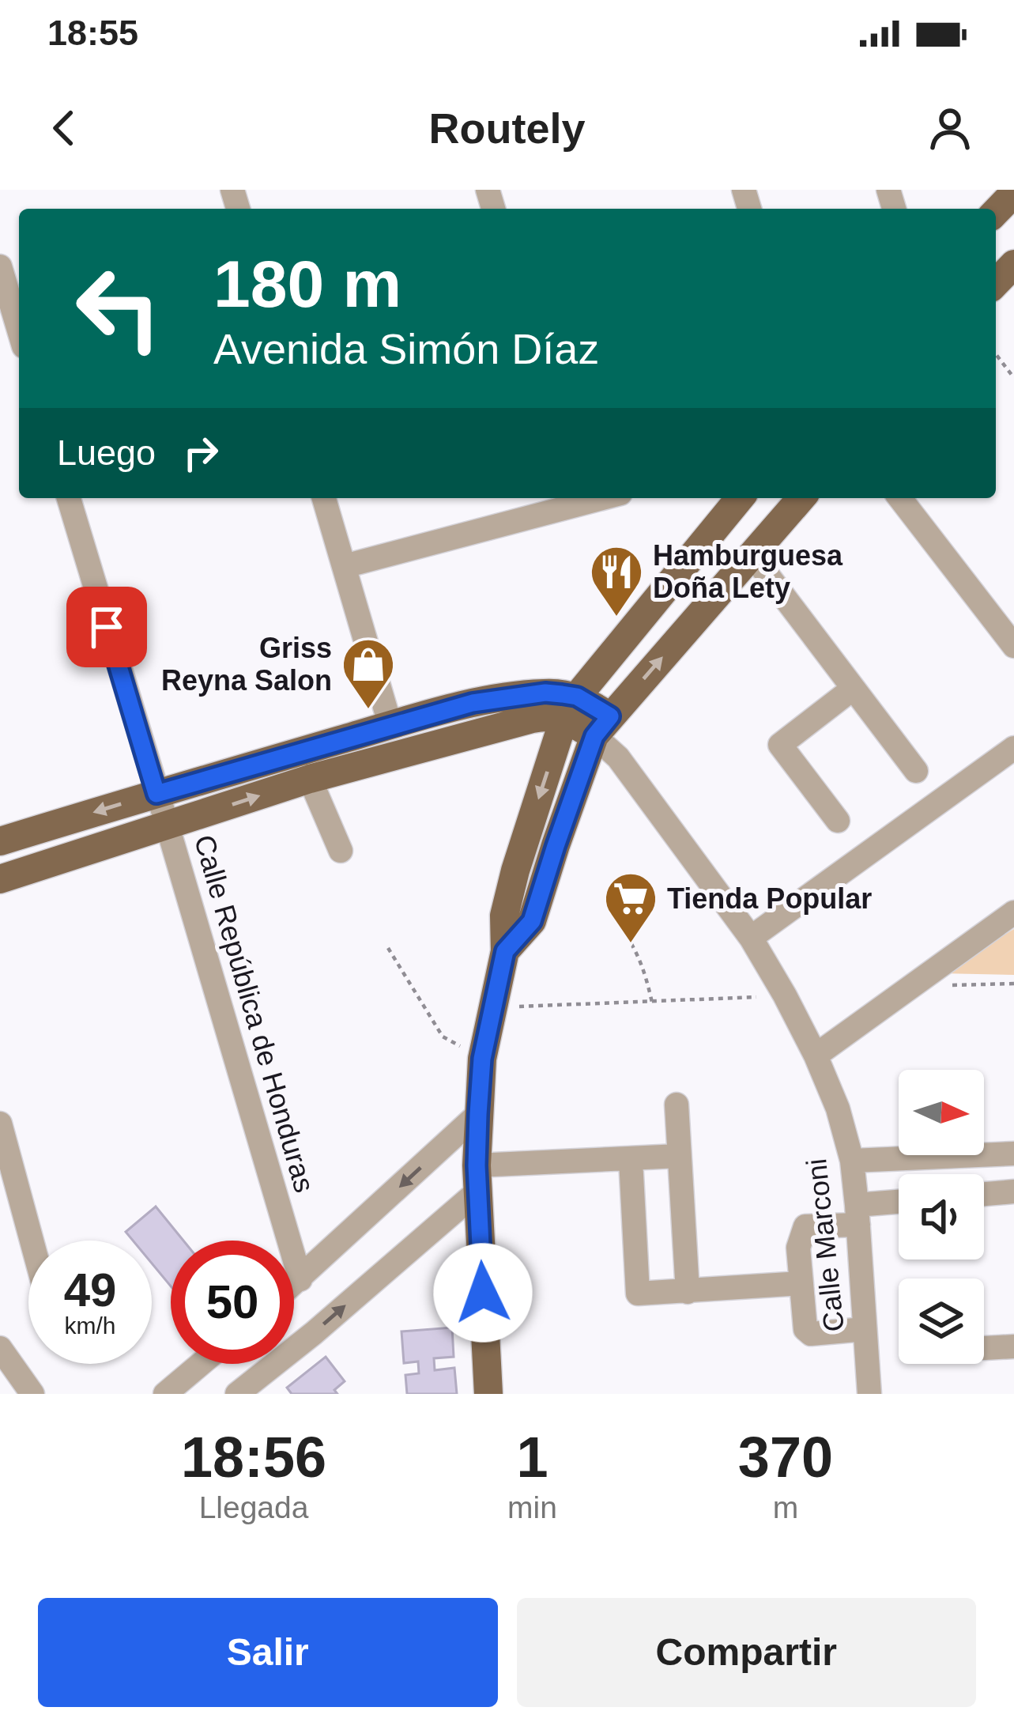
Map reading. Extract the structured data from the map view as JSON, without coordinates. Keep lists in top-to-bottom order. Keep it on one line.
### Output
{"streets":{"street":["Calle República de Honduras","Calle Marconi"]},"places":{"restaurant":["Hamburguesa Doña Lety"],"shop":["Griss Reyna Salon"],"supermarket":["Tienda Popular"]},"north":"right","page":{"status":"18:55","header":"Routely","turn":["180 m","Avenida Simón Díaz"],"then":"Luego","speed":"49 km/h","limit":"50","eta":["18:56","Llegada","1","min","370","m"],"buttons":["Salir","Compartir"]}}
